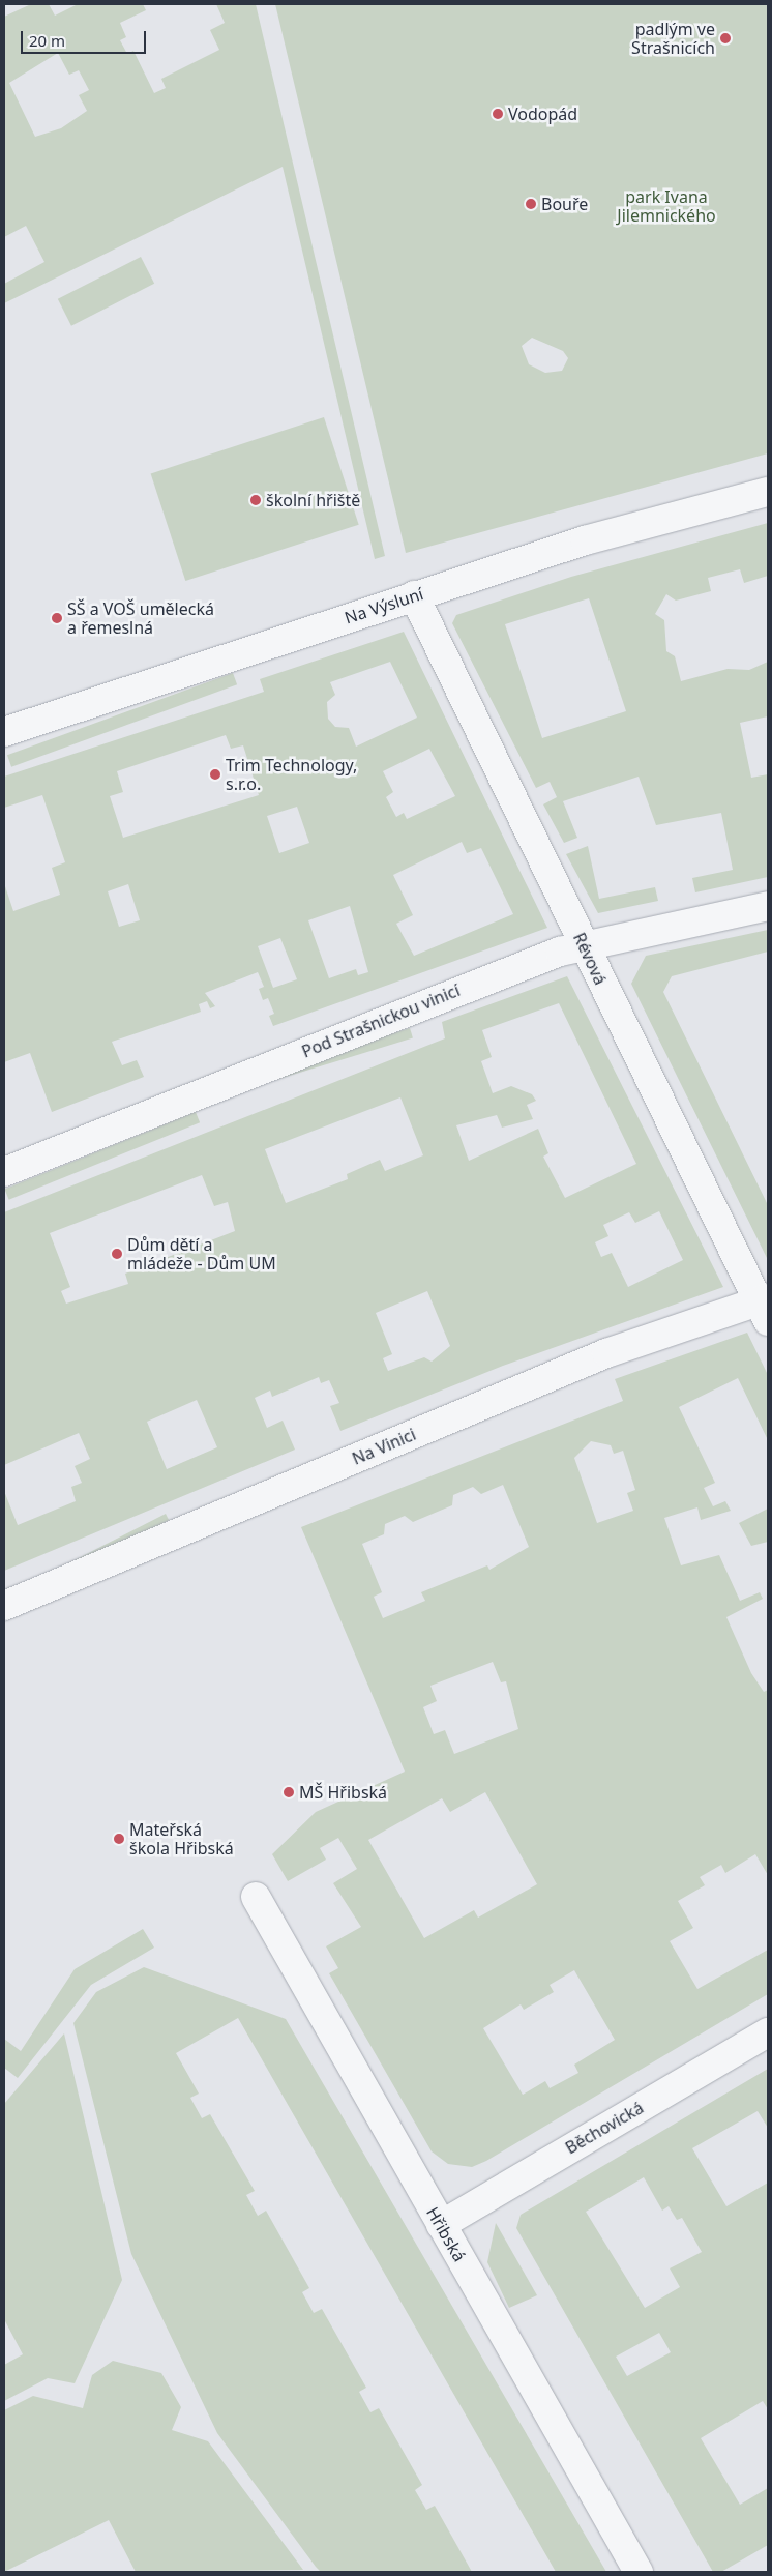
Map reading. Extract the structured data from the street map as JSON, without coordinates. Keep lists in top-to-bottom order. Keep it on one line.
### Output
{"streets":{"street":["Na Výsluní","Révová","Pod Strašnickou vinicí","Na Vinici","Běchovická","Hřibská"]},"crossings":[["Na Výsluní","Révová"],["Révová","Pod Strašnickou vinicí"],["Révová","Na Vinici"],["Běchovická","Hřibská"]],"parks":["park Ivana Jilemnického"],"places":["padlým ve Strašnicích","Vodopád","Bouře","školní hřiště","SŠ a VOŠ umělecká a řemeslná","Trim Technology, s.r.o.","Dům dětí a mládeže - Dům UM","MŠ Hřibská","Mateřská škola Hřibská"],"scale_bar":"20 m"}
